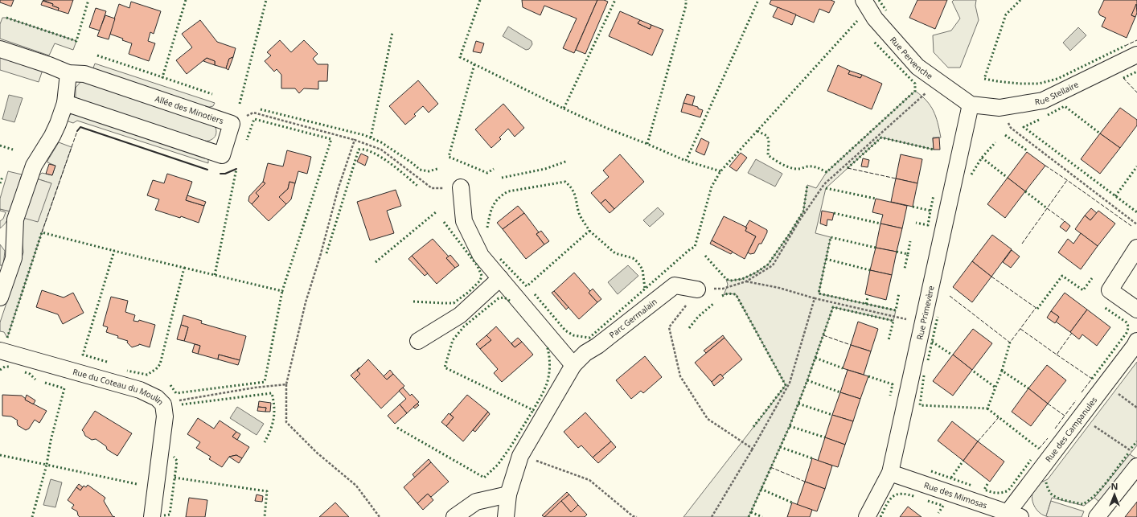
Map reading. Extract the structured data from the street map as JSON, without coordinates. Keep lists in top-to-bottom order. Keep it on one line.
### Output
{"streets":{"street":["Rue Pervenche","Rue Stellaire","Allée des Minotiers","Rue Primevère","Parc Germalain","Rue du Coteau du Moulin","Rue des Campanules","Rue des Mimosas"]},"crossings":[["Rue Pervenche","Rue Stellaire"],["Rue Pervenche","Rue Primevère"],["Rue Stellaire","Rue Primevère"],["Rue Primevère","Rue des Mimosas"],["Rue des Campanules","Rue des Mimosas"]],"north":"top"}
